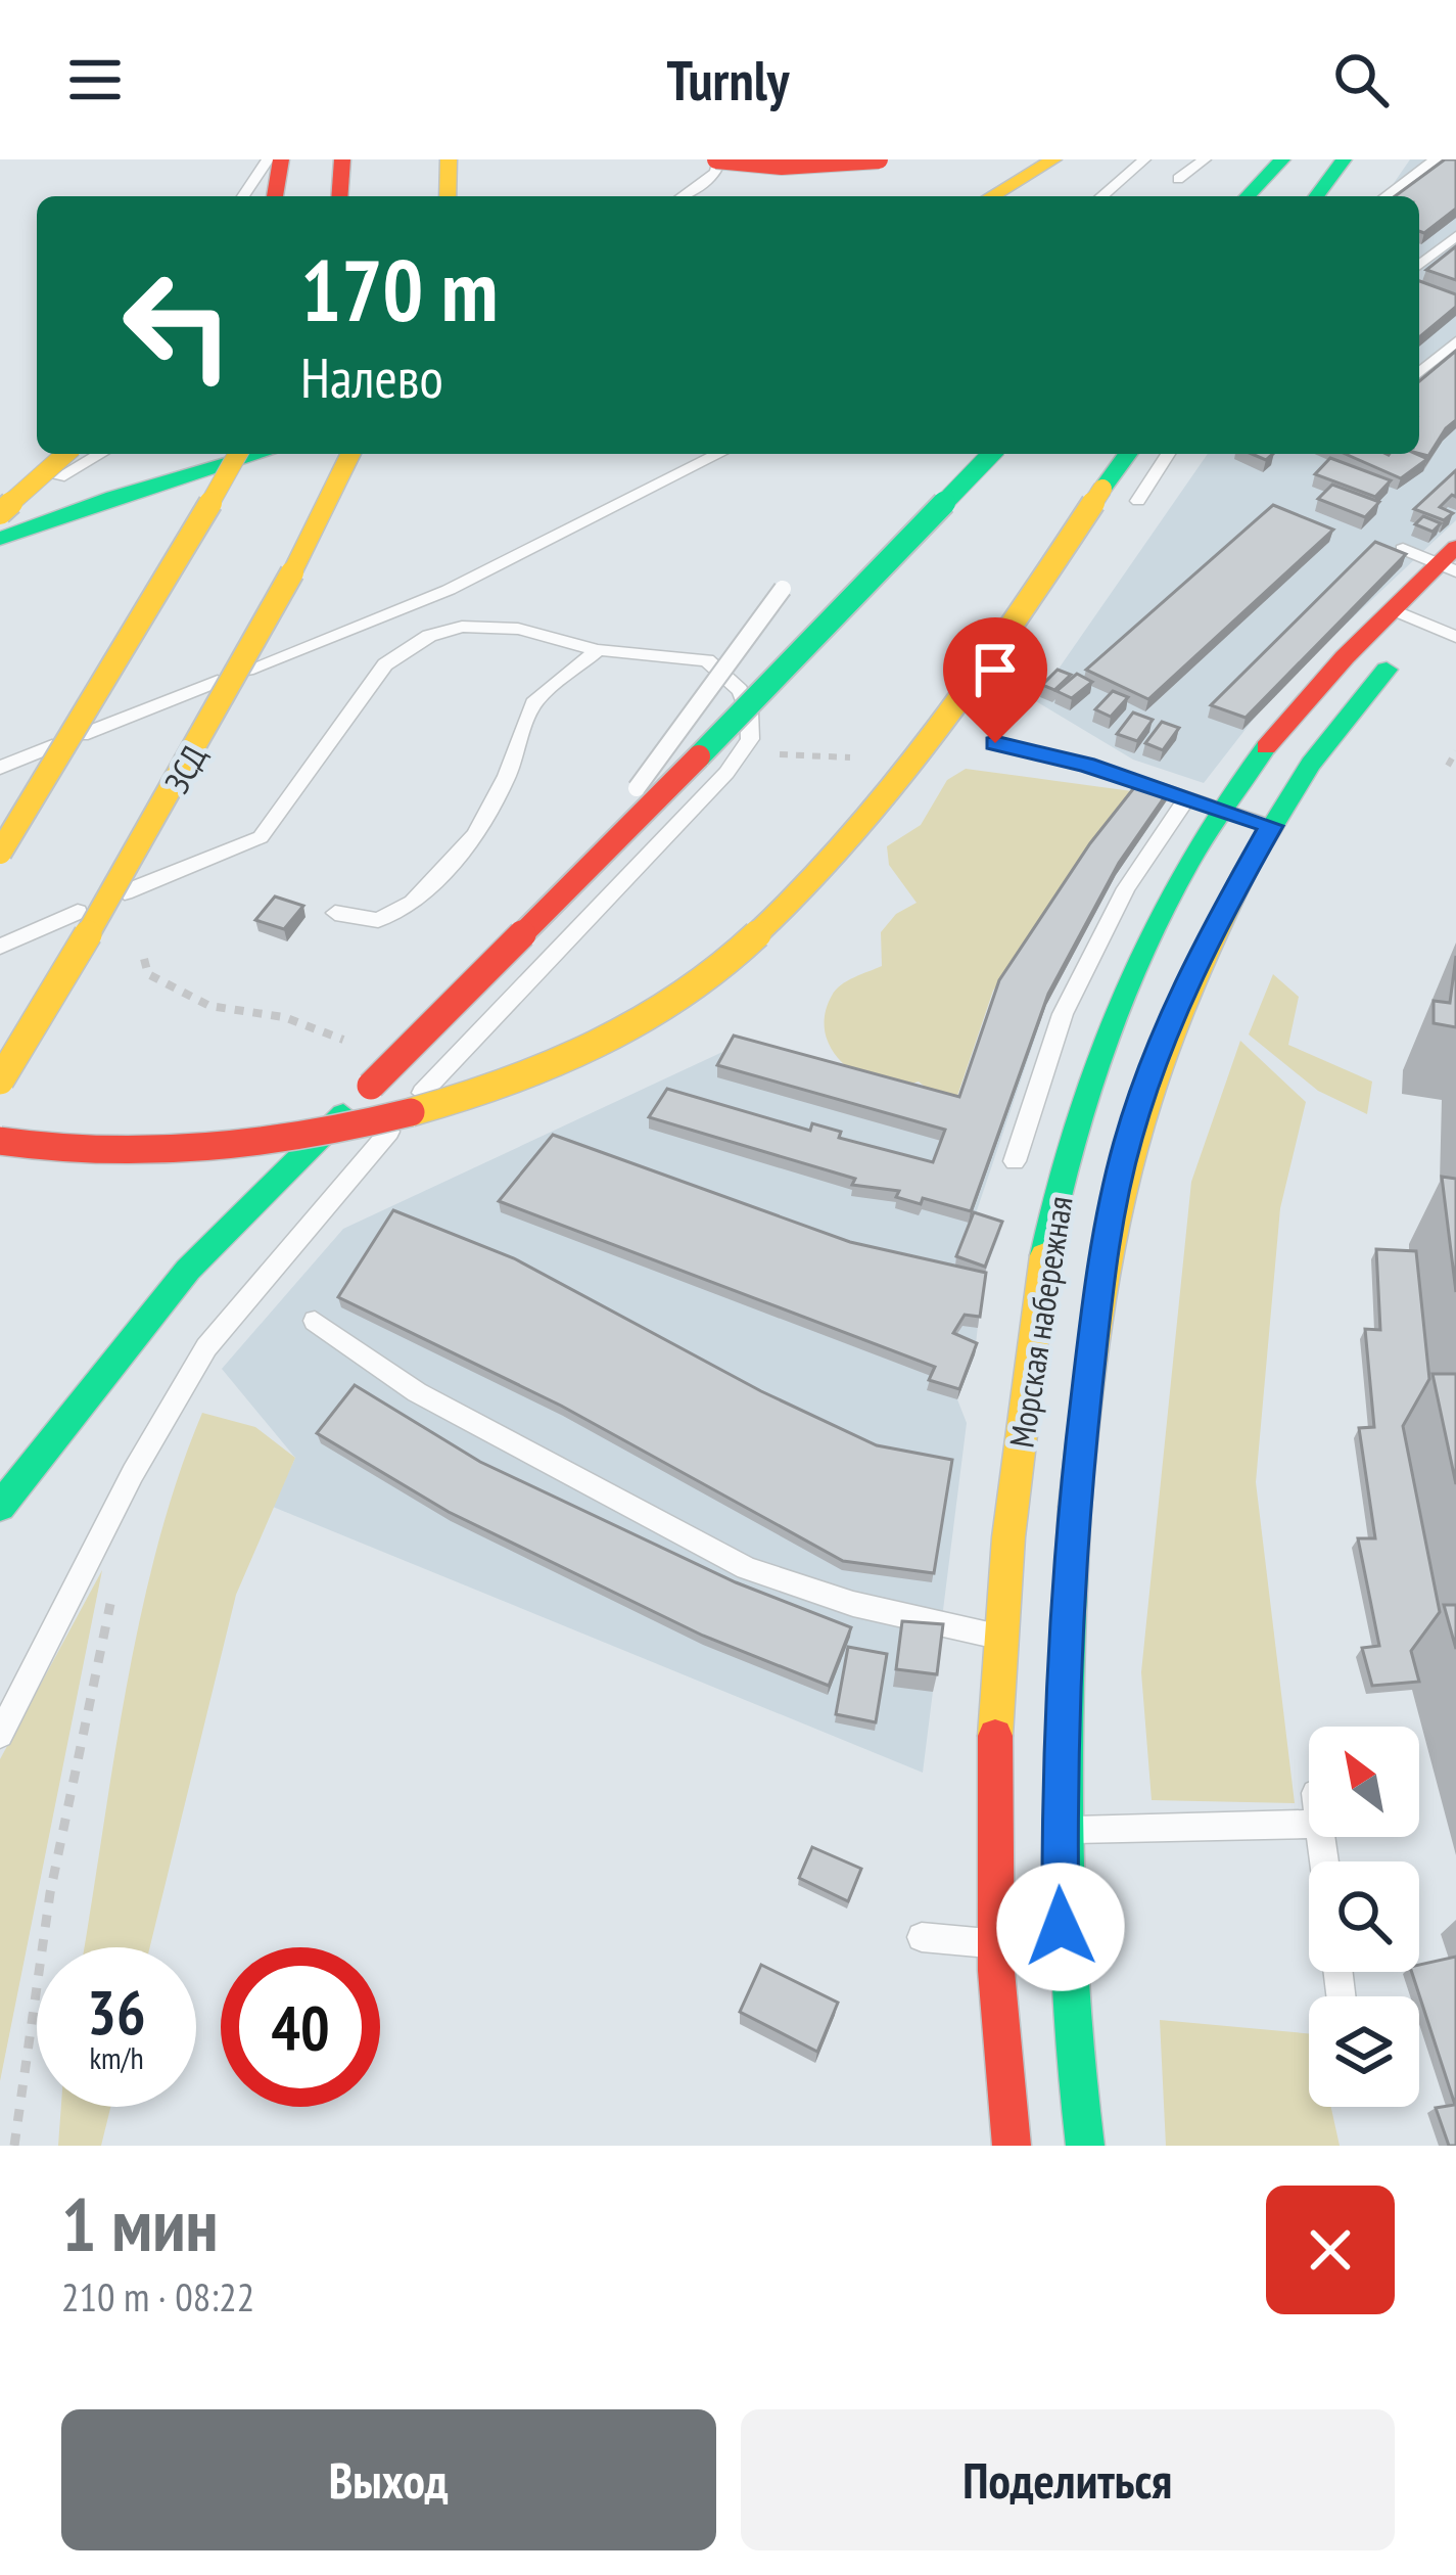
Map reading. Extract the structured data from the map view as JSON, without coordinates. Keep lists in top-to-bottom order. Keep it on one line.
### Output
{"streets":{"main road":["ЗСД","Морская набережная"]},"north":"top left","page":{"header":"Turnly","turn":["170 m","Налево"],"speed":"36 km/h","limit":"40","heading":["1 мин","210 m · 08:22"],"buttons":["Выход","Поделиться"]}}
